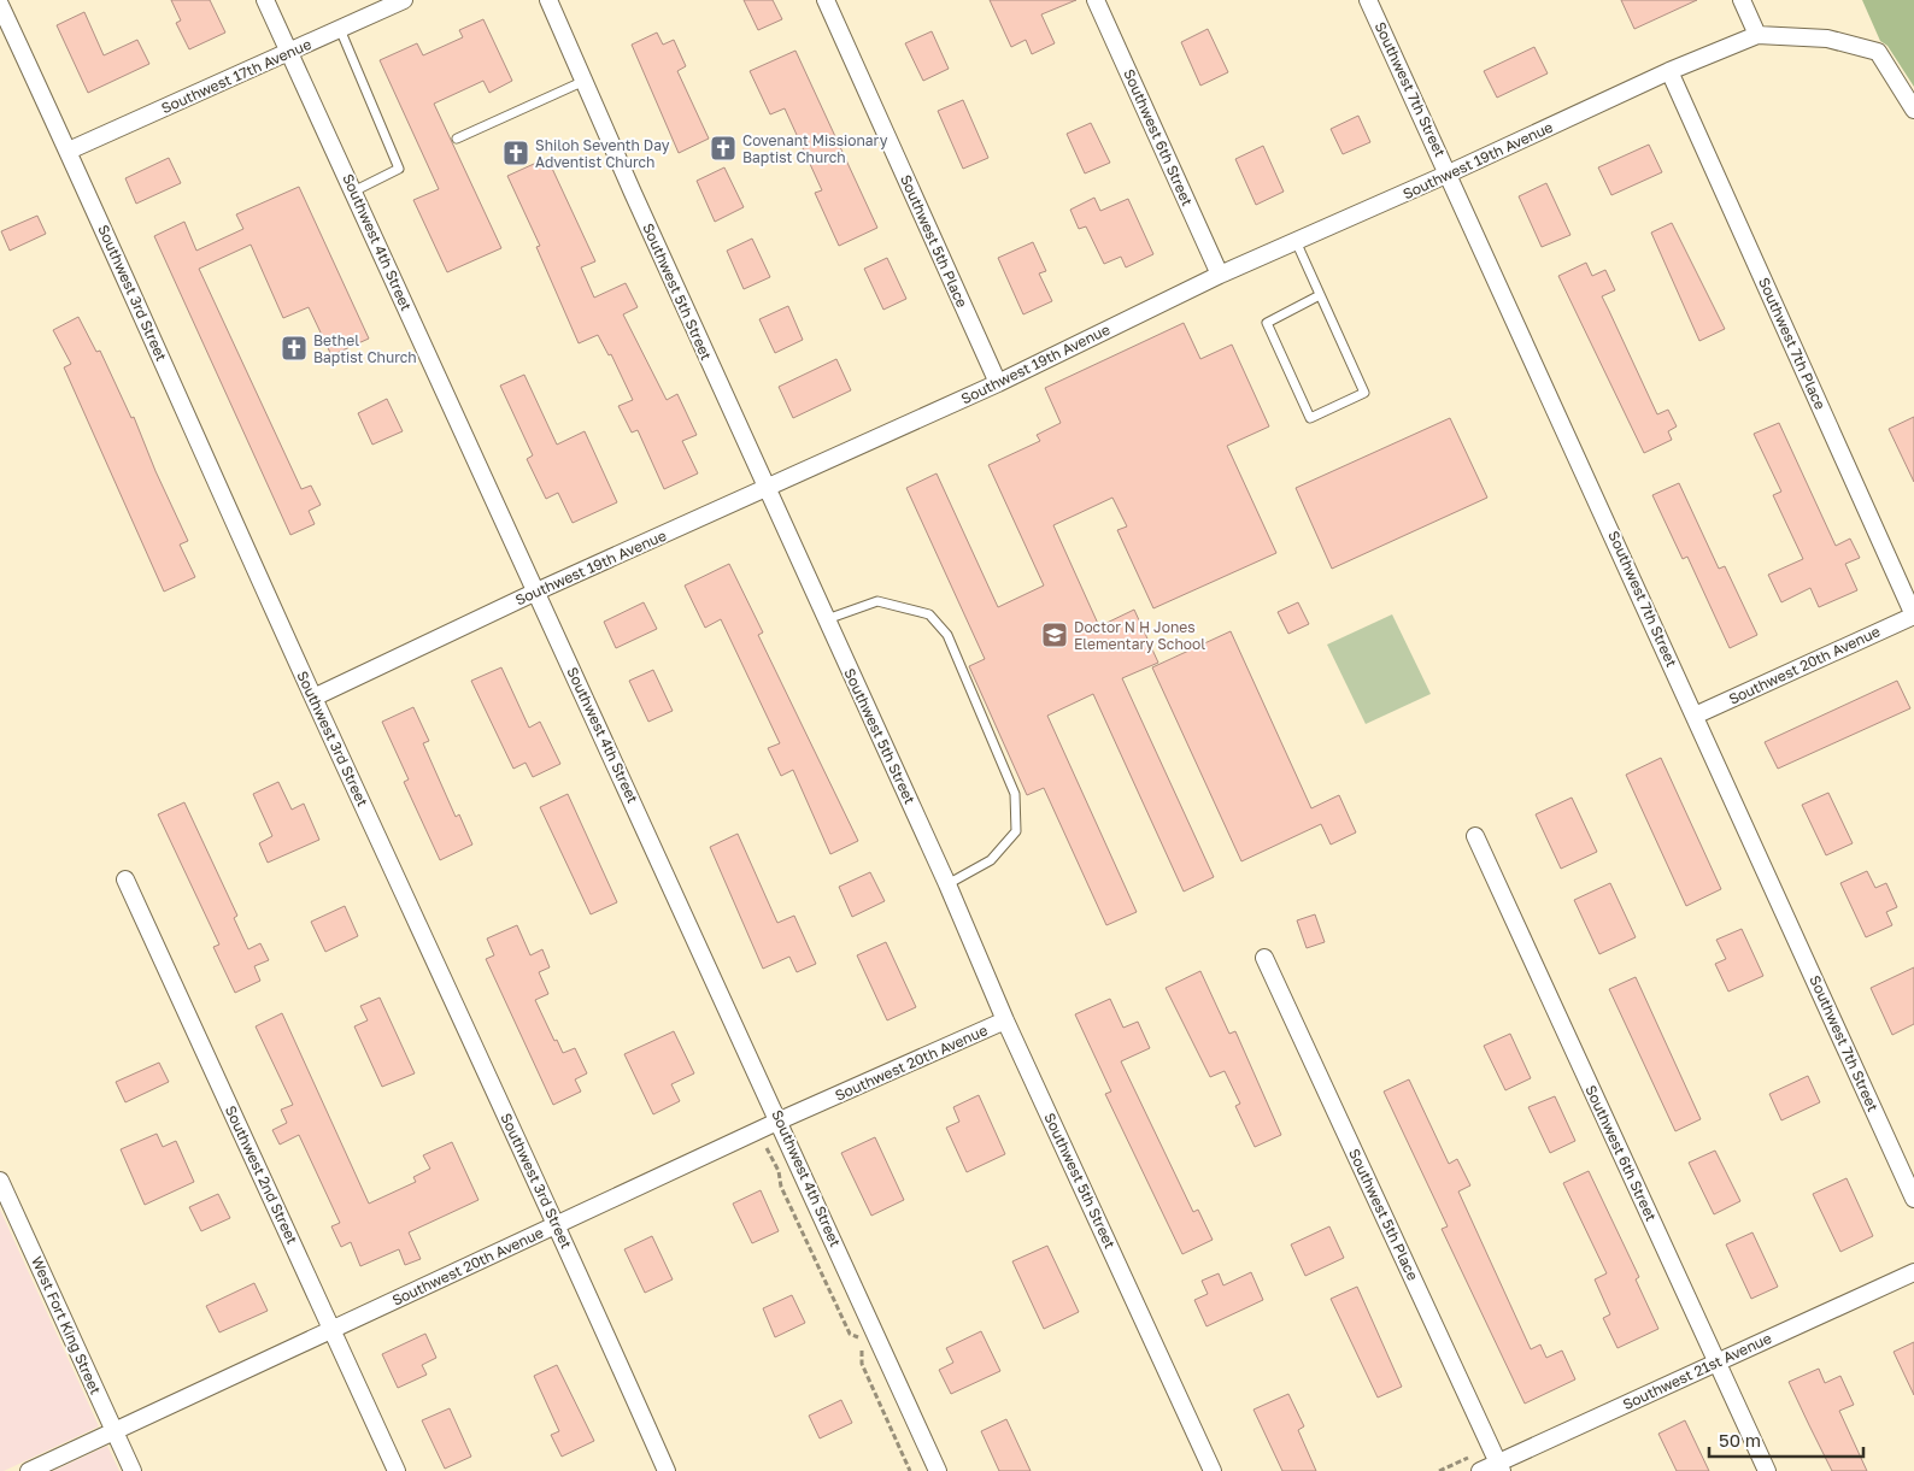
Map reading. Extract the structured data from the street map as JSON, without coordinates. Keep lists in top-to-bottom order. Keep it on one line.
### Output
{"streets":{"street":["Southwest 17th Avenue","Southwest 7th Street","Southwest 6th Street","Southwest 19th Avenue","Southwest 5th Place","Southwest 4th Street","Southwest 5th Street","Southwest 3rd Street","Southwest 7th Place","Southwest 20th Avenue","Southwest 2nd Street","West Fort King Street","Southwest 21st Avenue"]},"crossings":[["Southwest 17th Avenue","Southwest 4th Street"],["Southwest 17th Avenue","Southwest 3rd Street"],["Southwest 7th Street","Southwest 19th Avenue"],["Southwest 7th Street","Southwest 20th Avenue"],["Southwest 6th Street","Southwest 19th Avenue"],["Southwest 6th Street","Southwest 21st Avenue"],["Southwest 19th Avenue","Southwest 5th Place"],["Southwest 19th Avenue","Southwest 4th Street"],["Southwest 19th Avenue","Southwest 5th Street"],["Southwest 19th Avenue","Southwest 3rd Street"],["Southwest 19th Avenue","Southwest 7th Place"],["Southwest 5th Place","Southwest 21st Avenue"],["Southwest 4th Street","Southwest 20th Avenue"],["Southwest 5th Street","Southwest 20th Avenue"],["Southwest 3rd Street","Southwest 20th Avenue"],["Southwest 7th Place","Southwest 20th Avenue"],["Southwest 20th Avenue","Southwest 2nd Street"],["Southwest 20th Avenue","West Fort King Street"]],"places":{"church":["Covenant Missionary Baptist Church","Shiloh Seventh Day Adventist Church","Bethel Baptist Church"],"school or university":["Doctor N H Jones Elementary School"]},"scale_bar":"50 m"}
